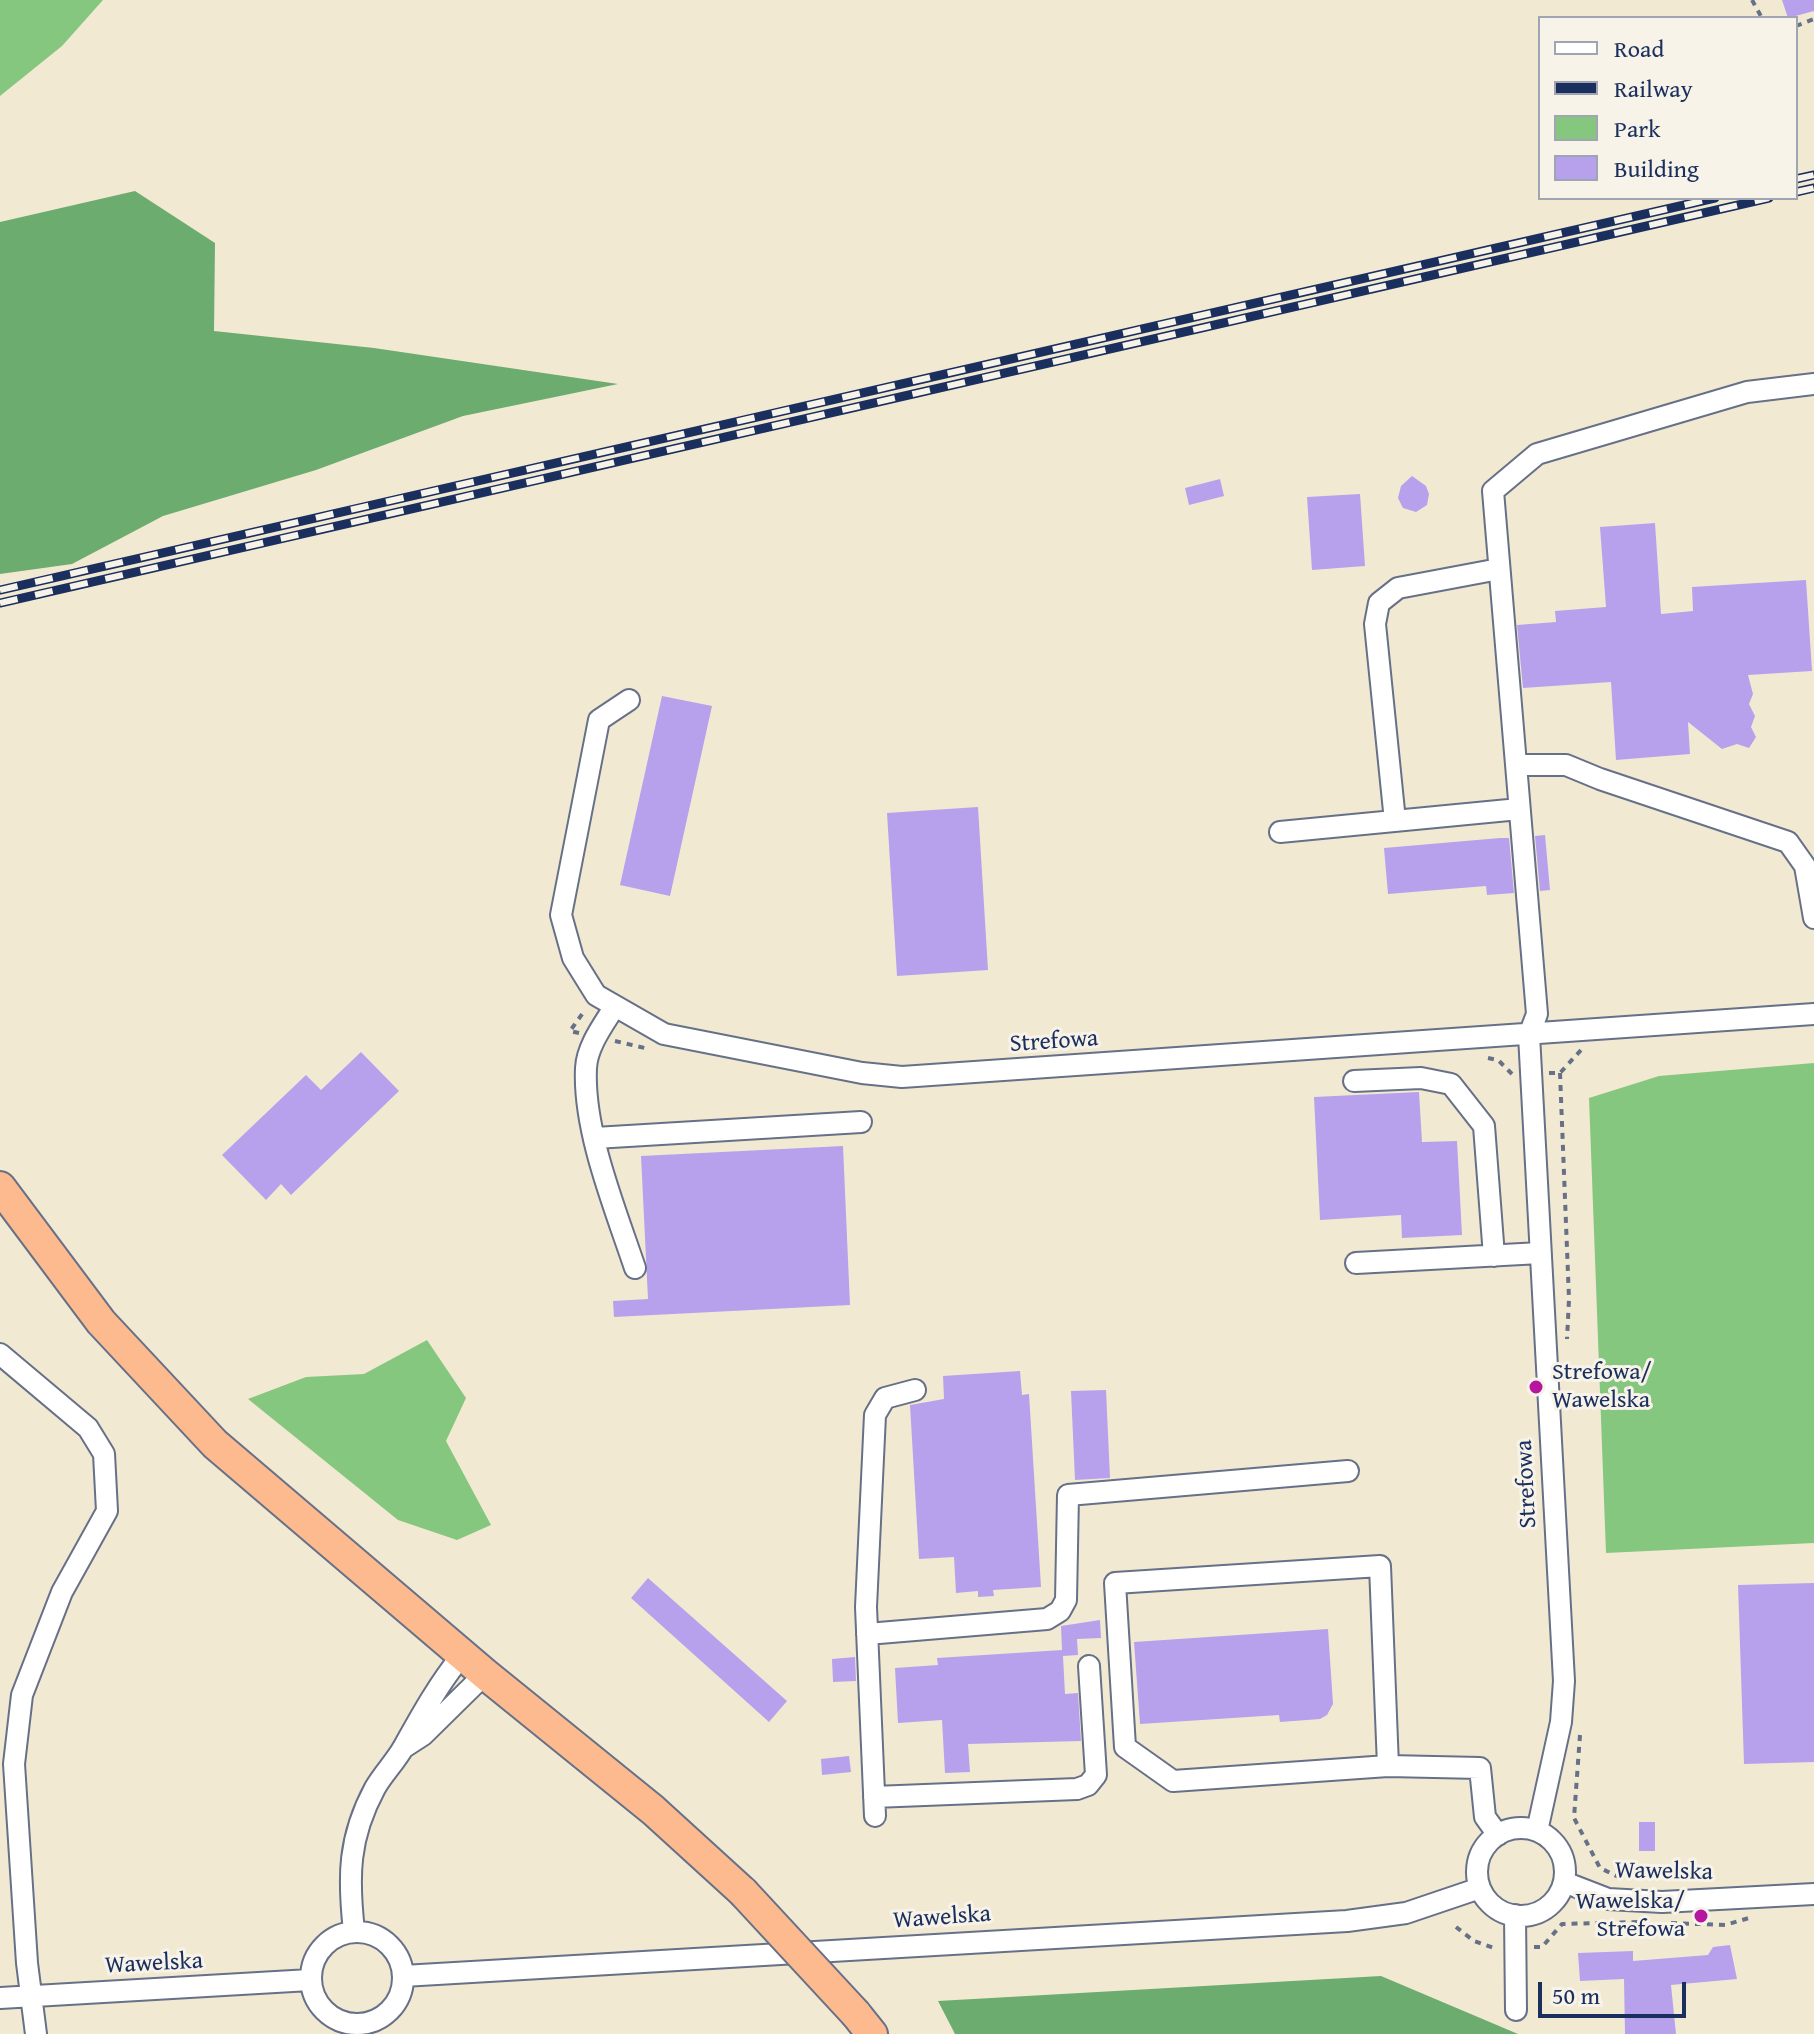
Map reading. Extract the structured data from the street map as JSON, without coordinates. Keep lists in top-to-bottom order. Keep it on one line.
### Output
{"streets":{"street":["Strefowa","Wawelska"]},"crossings":[["Strefowa","Wawelska"]],"places":["Strefowa/ Wawelska","Wawelska/ Strefowa"],"legend":["Road","Railway","Park","Building"],"scale_bar":"50 m"}
